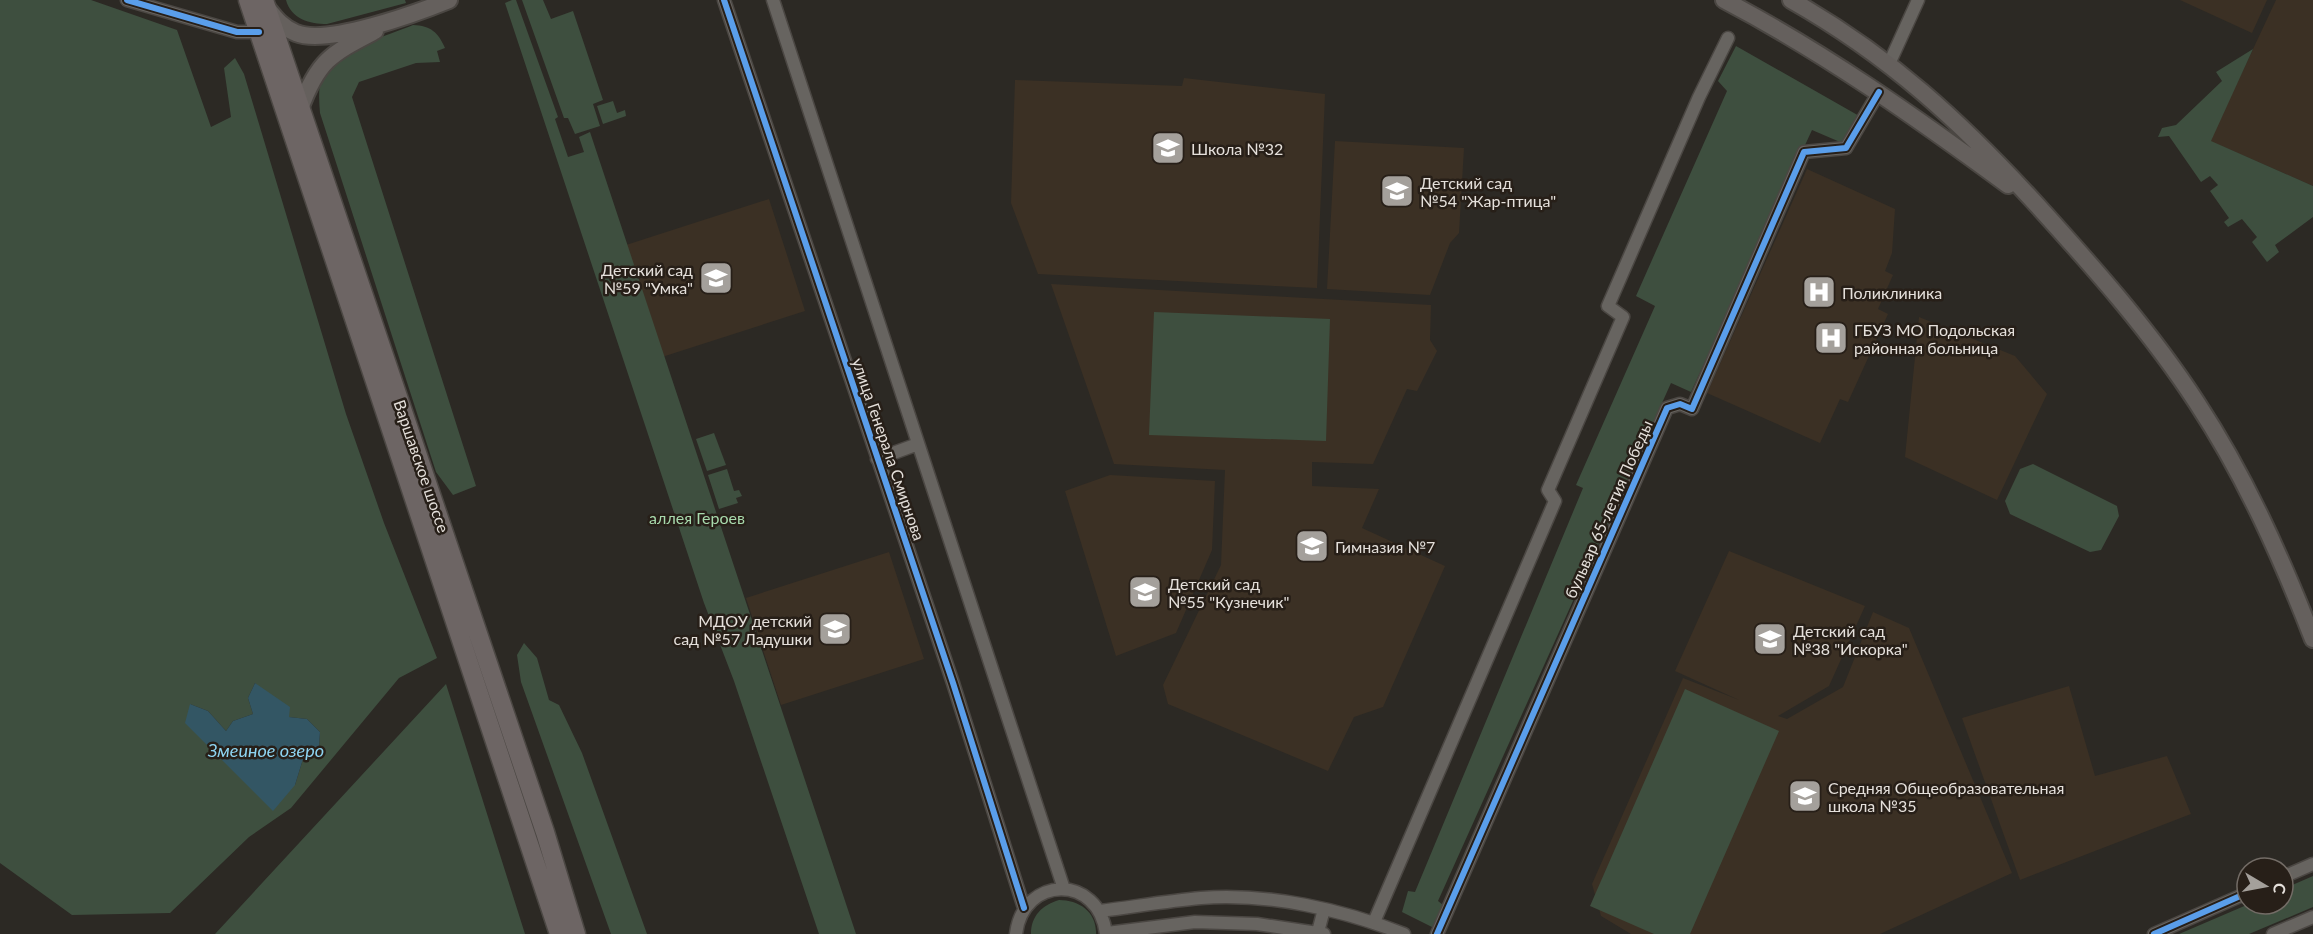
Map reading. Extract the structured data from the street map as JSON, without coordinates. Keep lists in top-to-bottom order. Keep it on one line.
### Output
{"streets":{"main road":["Варшавское шоссе"],"street":["улица Генерала Смирнова","бульвар 65-летия Победы"]},"water":["Змеиное озеро"],"parks":["аллея Героев"],"places":{"school or university":["Школа №32","Детский сад №54 \"Жар-птица\"","Детский сад №59 \"Умка\"","Гимназия №7","Детский сад №55 \"Кузнечик\"","МДОУ детский сад №57 Ладушки","Детский сад №38 \"Искорка\"","Средняя Общеобразовательная школа №35"],"hospital":["Поликлиника","ГБУЗ МО Подольская районная больница"]},"north":"right"}
